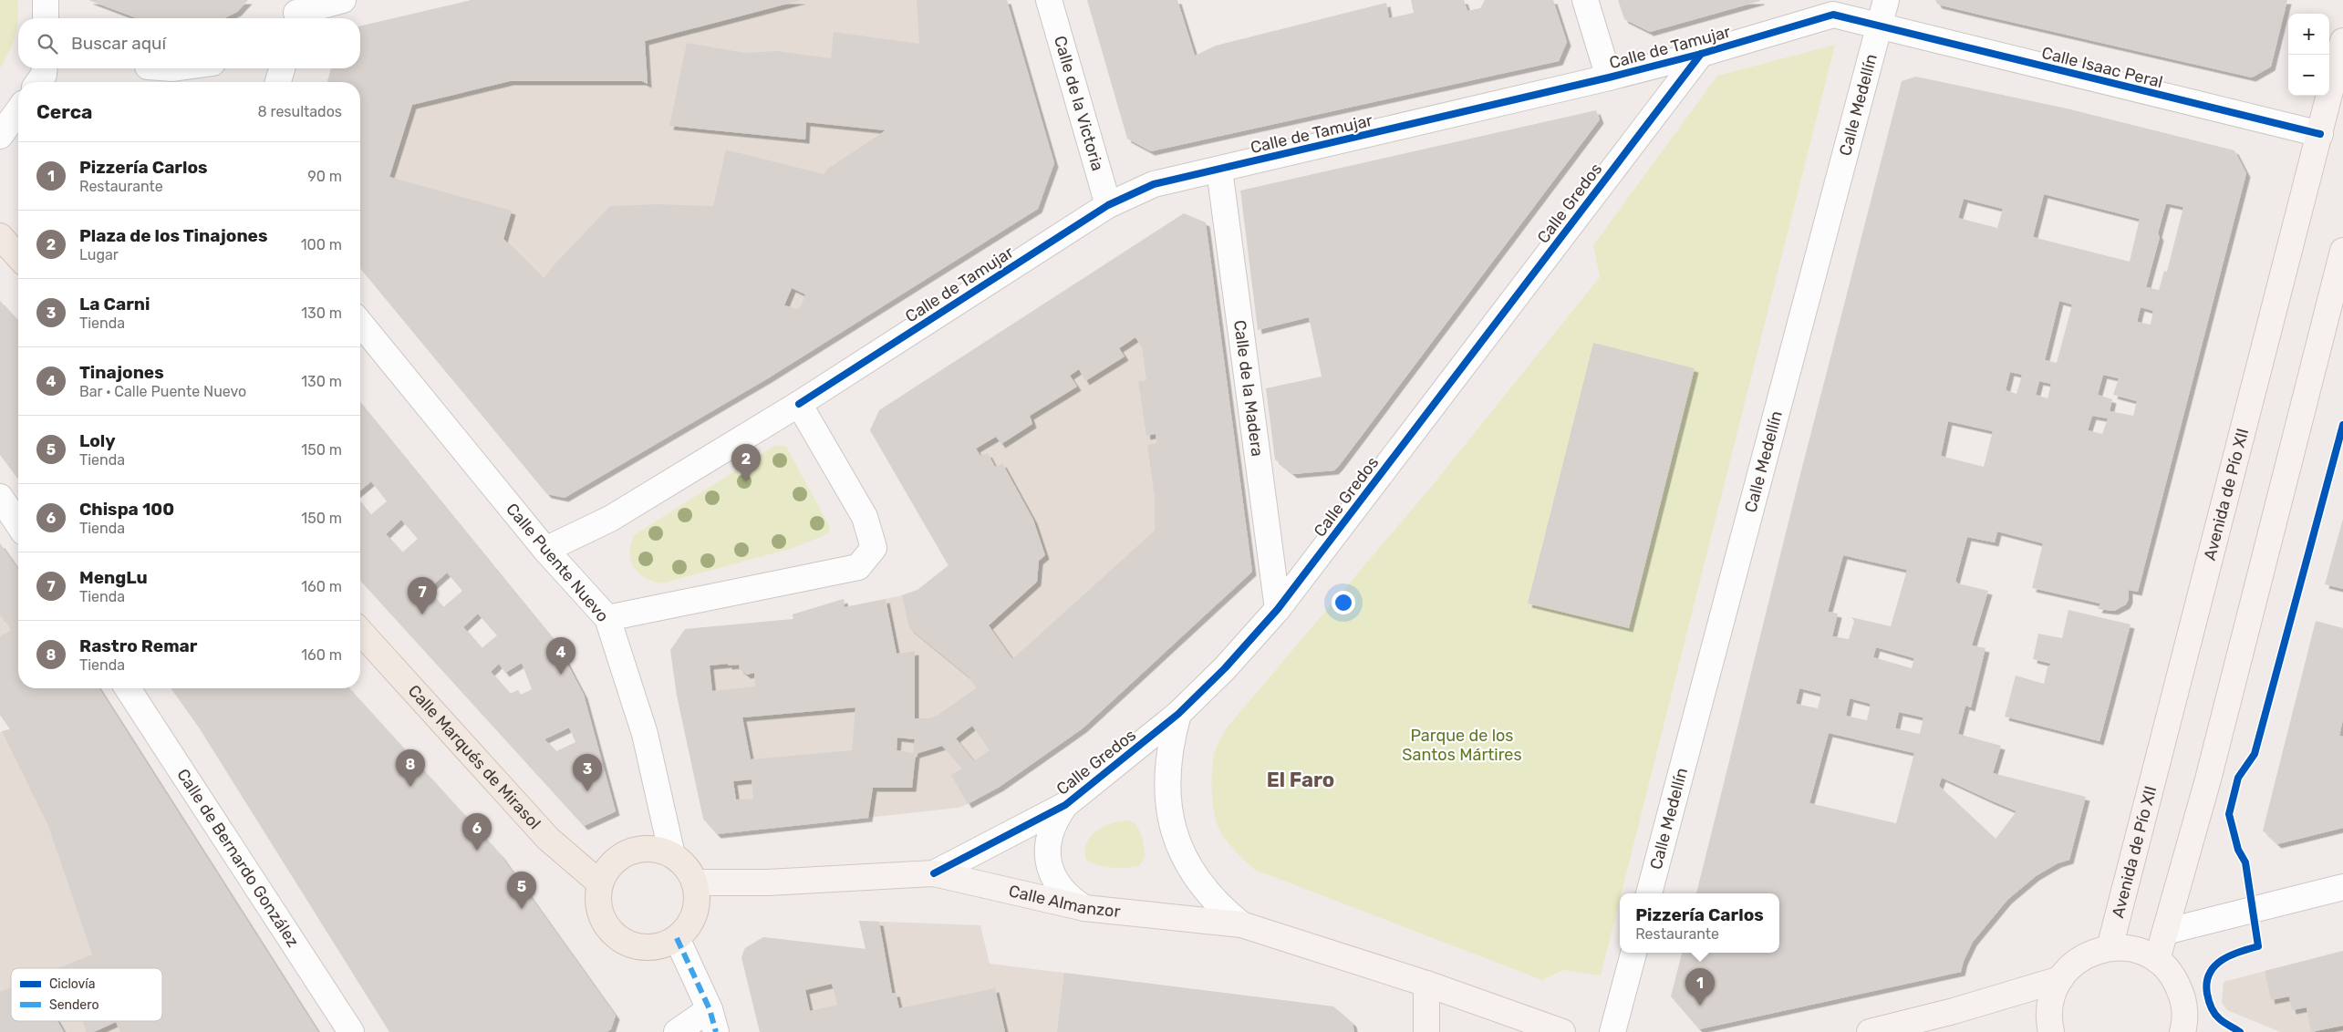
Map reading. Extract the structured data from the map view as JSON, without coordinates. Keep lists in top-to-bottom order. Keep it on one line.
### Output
{"streets":{"main road":["Avenida de Pío XII","Calle Marqués de Mirasol","Calle Almanzor"],"street":["Calle de Tamujar","Calle Isaac Peral","Calle de la Victoria","Calle Medellín","Calle Gredos","Calle de la Madera","Calle Puente Nuevo","Calle de Bernardo González"]},"crossings":[["Calle de Tamujar","Calle Isaac Peral"],["Calle de Tamujar","Calle de la Victoria"],["Calle de Tamujar","Calle Medellín"],["Calle de Tamujar","Calle Gredos"],["Calle de Tamujar","Calle de la Madera"],["Calle de Tamujar","Calle Puente Nuevo"],["Calle Isaac Peral","Calle Medellín"],["Calle Isaac Peral","Avenida de Pío XII"],["Calle Gredos","Calle de la Madera"],["Calle Gredos","Calle Almanzor"],["Calle Puente Nuevo","Calle Marqués de Mirasol"],["Calle Puente Nuevo","Calle Almanzor"],["Calle Marqués de Mirasol","Calle Almanzor"]],"districts":["El Faro"],"parks":["Parque de los Santos Mártires"],"legend":["Ciclovía","Sendero"],"page":{"map_buttons":["+","−"],"search":"Buscar aquí","heading":["Cerca","8 resultados"],"list":[{"mark":"1","name":"Pizzería Carlos","note":"Restaurante","value":"90 m"},{"mark":"2","name":"Plaza de los Tinajones","note":"Lugar","value":"100 m"},{"mark":"3","name":"La Carni","note":"Tienda","value":"130 m"},{"mark":"4","name":"Tinajones","note":"Bar · Calle Puente Nuevo","value":"130 m"},{"mark":"5","name":"Loly","note":"Tienda","value":"150 m"},{"mark":"6","name":"Chispa 100","note":"Tienda","value":"150 m"},{"mark":"7","name":"MengLu","note":"Tienda","value":"160 m"},{"mark":"8","name":"Rastro Remar","note":"Tienda","value":"160 m"}],"pins":["2","7","4","8","3","6","5","1"],"popup":["Pizzería Carlos","Restaurante"]}}
